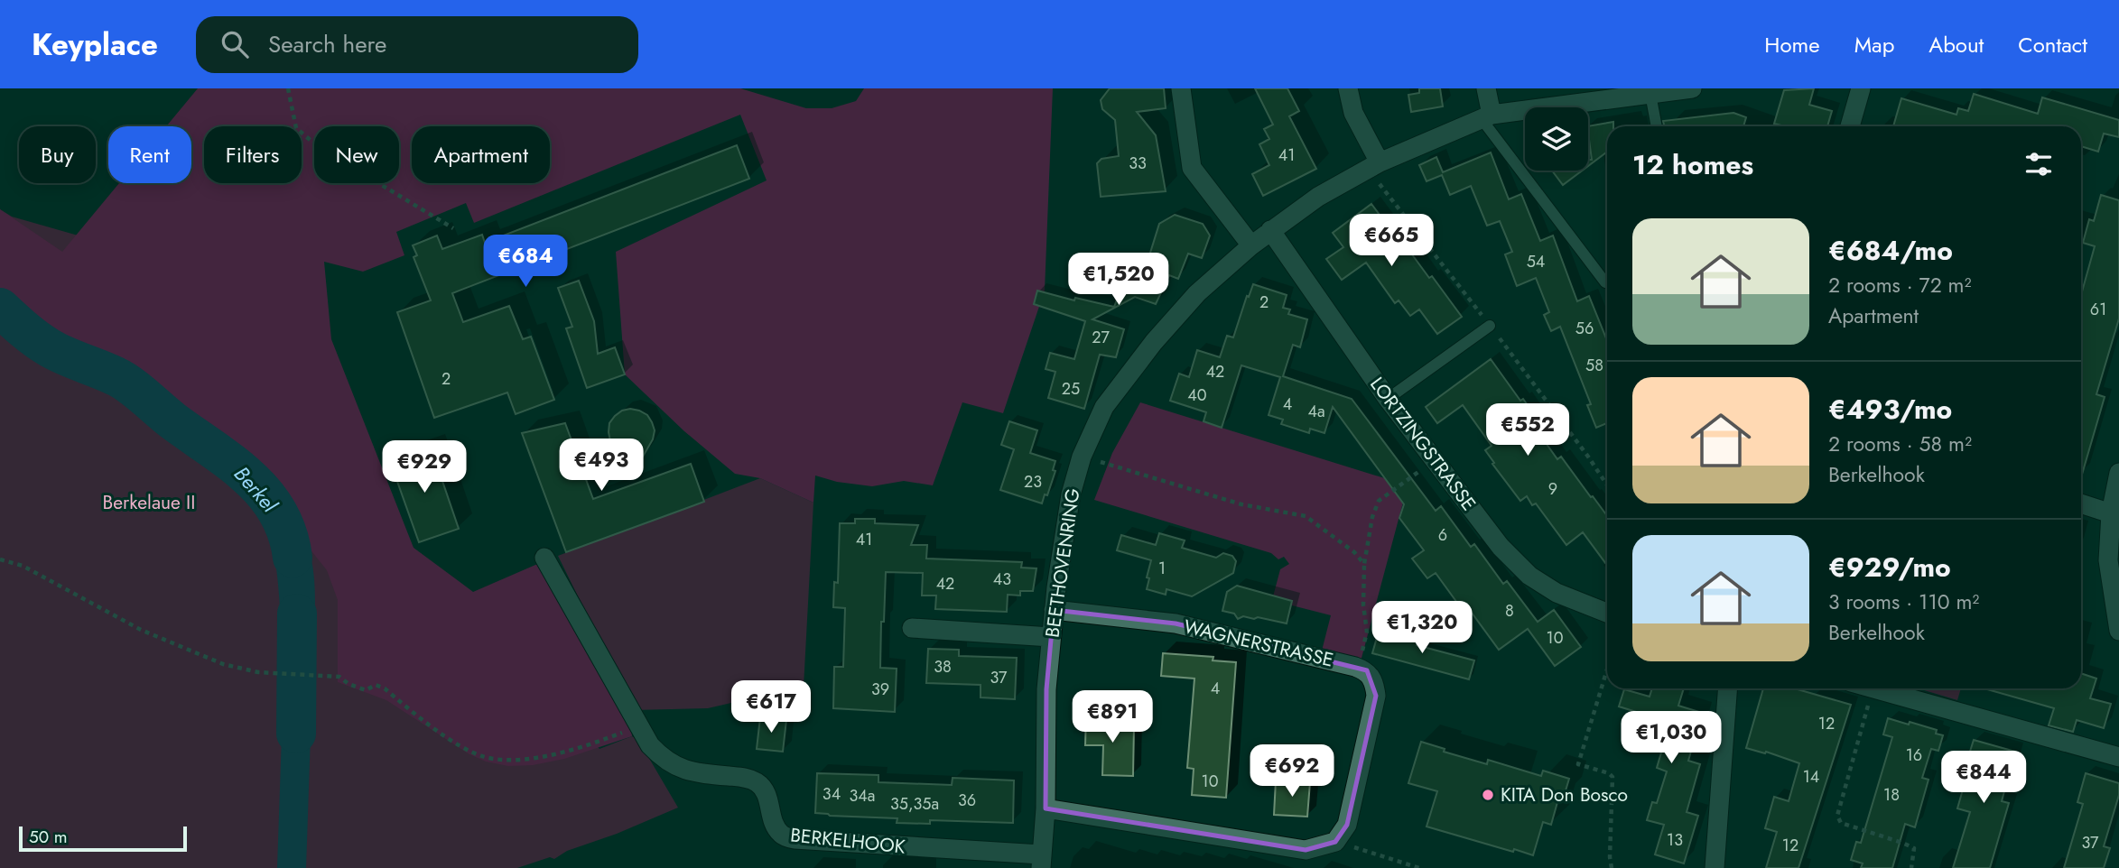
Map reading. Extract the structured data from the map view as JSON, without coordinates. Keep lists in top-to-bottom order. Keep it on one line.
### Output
{"streets":{"street":["LORTZINGSTRASSE","BEETHOVENRING","WAGNERSTRASSE","BERKELHOOK"]},"crossings":[["LORTZINGSTRASSE","BEETHOVENRING"],["BEETHOVENRING","WAGNERSTRASSE"],["BEETHOVENRING","BERKELHOOK"]],"water":["Berkel"],"parks":["Berkelaue II"],"places":["KITA Don Bosco"],"house_numbers":["41","33","54","2","61","56","27","58","42","2","25","40","4","4a","23","9","6","41","1","43","42","8","10","38","37","4","39","12","16","14","10","34","18","34a","36","35,35a","13","37","12"],"scale_bar":"50 m","page":{"header":"Keyplace","search":"Search here","nav":["Home","Map","About","Contact"],"chip":["Buy","Rent","Filters","New","Apartment"],"heading":"12 homes","list":[{"name":"€684/mo","note":"2 rooms · 72 m² · Apartment"},{"name":"€493/mo","note":"2 rooms · 58 m² · Berkelhook"},{"name":"€929/mo","note":"3 rooms · 110 m² · Berkelhook"}],"price":["€665","€684","€1,520","€552","€493","€929","€1,320","€617","€891","€1,030","€692","€844"],"scale":"50 m"}}
